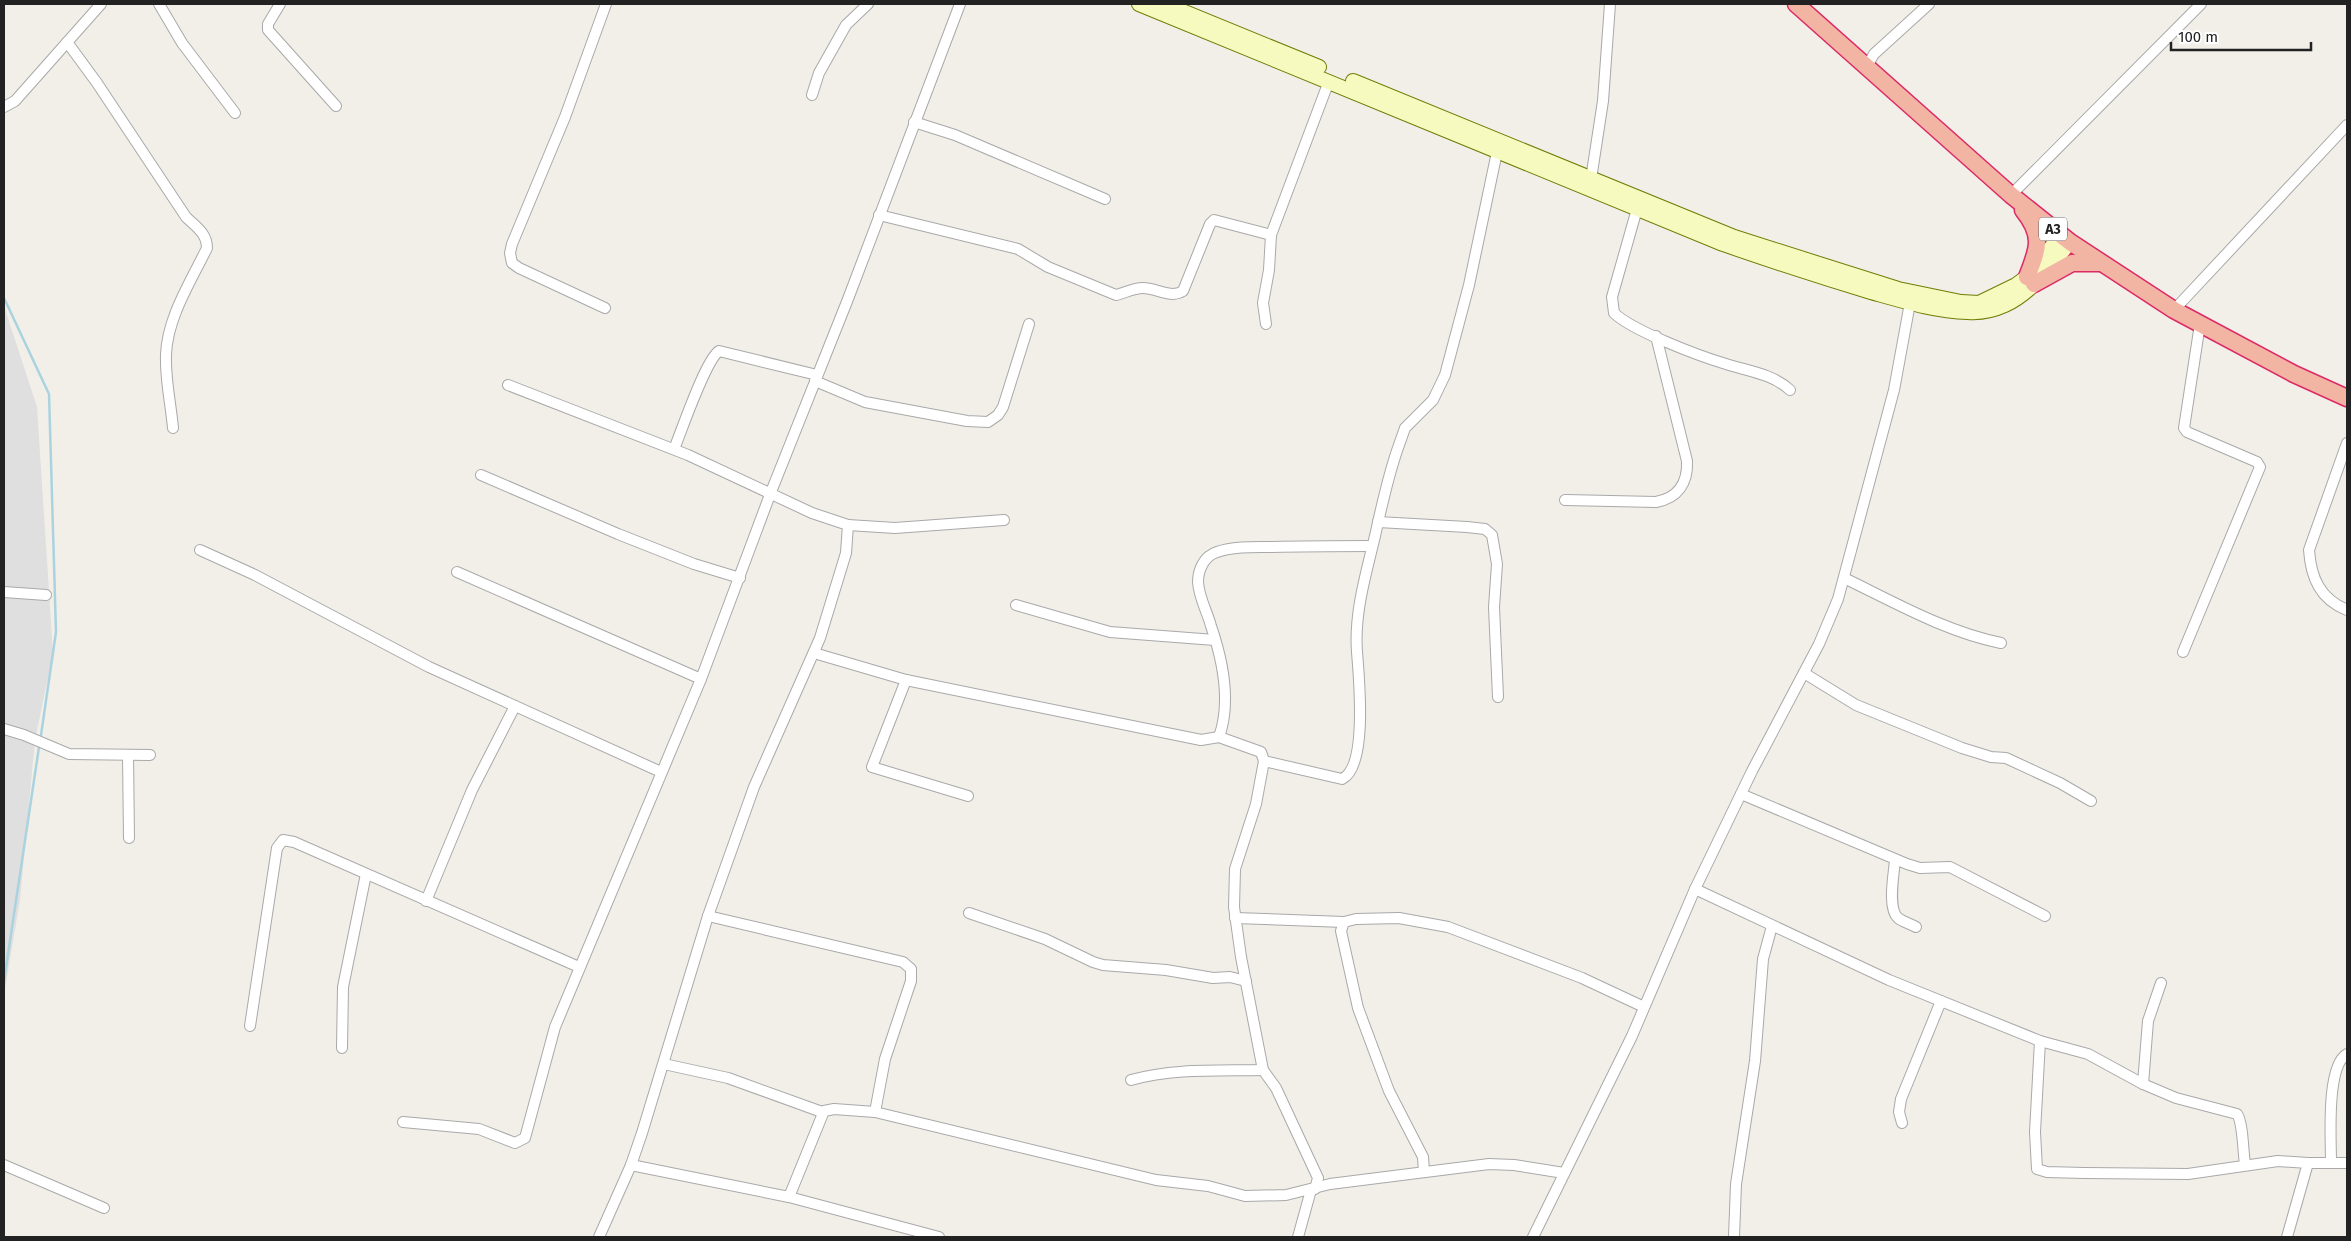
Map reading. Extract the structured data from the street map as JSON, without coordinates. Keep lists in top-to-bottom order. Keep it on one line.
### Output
{"streets":{"highway":["A3"]},"scale_bar":"100 m"}
